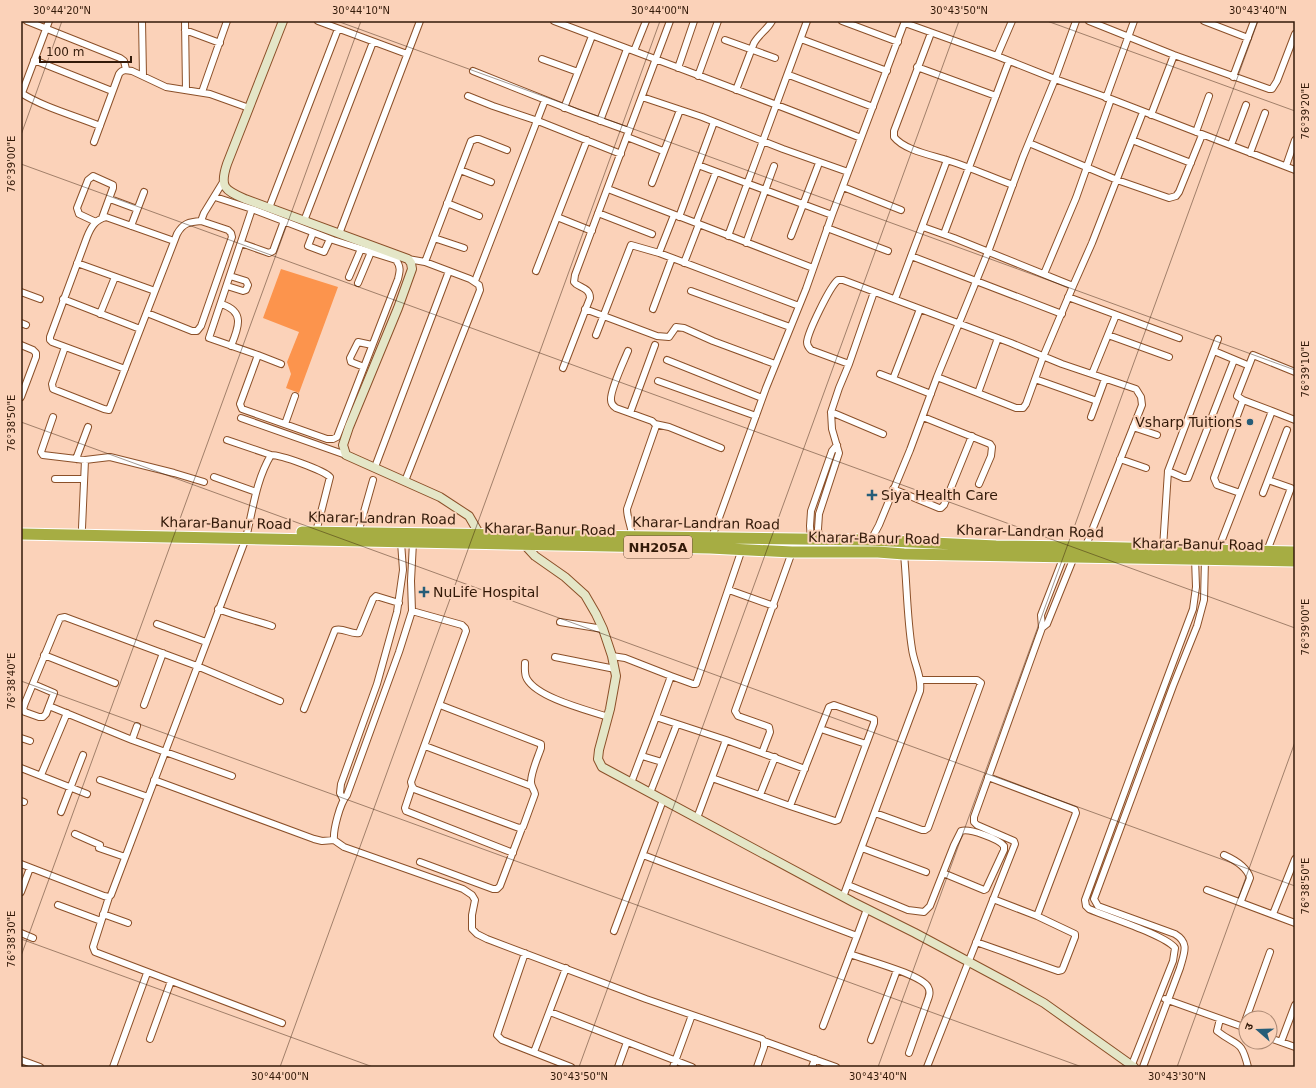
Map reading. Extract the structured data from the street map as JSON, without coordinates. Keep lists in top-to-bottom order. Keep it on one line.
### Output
{"streets":{"highway":["Kharar-Landran Road","Kharar-Banur Road","NH205A"]},"crossings":[["Kharar-Landran Road","Kharar-Banur Road"]],"places":{"other":["Vsharp Tuitions"],"health":["Siya Health Care","NuLife Hospital"]},"scale_bar":"100 m","north":"left","coordinates":["30°44'20\"N","30°44'10\"N","30°44'00\"N","30°43'50\"N","30°43'40\"N","76°39'20\"E","76°39'00\"E","76°39'10\"E","76°38'50\"E","76°38'40\"E","76°38'30\"E","30°43'30\"N"]}
